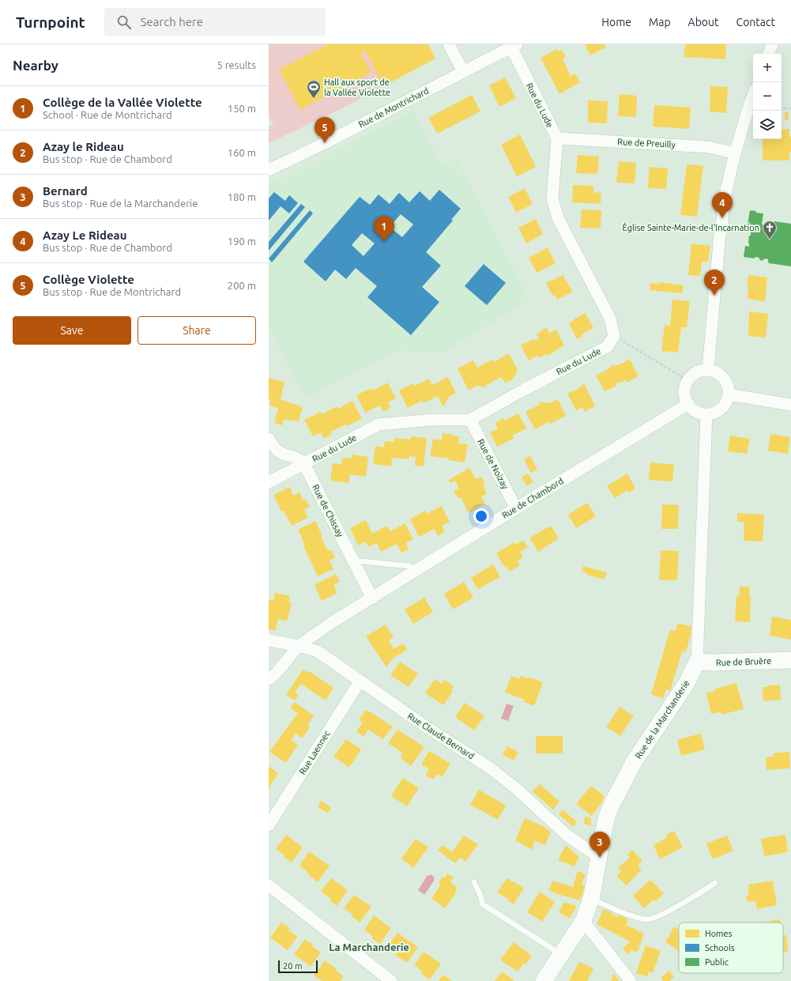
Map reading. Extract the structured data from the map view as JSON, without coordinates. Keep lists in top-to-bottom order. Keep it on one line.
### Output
{"streets":{"street":["Rue du Lude","Rue de Montrichard","Rue de Preuilly","Rue de Noizay","Rue de Chambord","Rue de Chissay","Rue de Bruère","Rue de la Marchanderie","Rue Claude Bernard","Rue Laennec"]},"crossings":[["Rue du Lude","Rue de Montrichard"],["Rue du Lude","Rue de Preuilly"],["Rue du Lude","Rue de Noizay"],["Rue du Lude","Rue de Chissay"],["Rue de Noizay","Rue de Chambord"],["Rue de Chambord","Rue de Chissay"],["Rue de Chambord","Rue de la Marchanderie"],["Rue de Chambord","Rue Claude Bernard"],["Rue de Bruère","Rue de la Marchanderie"],["Rue de la Marchanderie","Rue Claude Bernard"],["Rue Claude Bernard","Rue Laennec"]],"districts":["La Marchanderie"],"places":{"sports":["Hall aux sport de la Vallée Violette"],"church":["Église Sainte-Marie-de-l'Incarnation"]},"legend":["Homes","Schools","Public"],"scale_bar":"20 m","page":{"header":"Turnpoint","search":"Search here","nav":["Home","Map","About","Contact"],"heading":["Nearby","5 results"],"map_buttons":["+","−"],"list":[{"mark":"1","name":"Collège de la Vallée Violette","note":"School · Rue de Montrichard","value":"150 m"},{"mark":"2","name":"Azay le Rideau","note":"Bus stop · Rue de Chambord","value":"160 m"},{"mark":"3","name":"Bernard","note":"Bus stop · Rue de la Marchanderie","value":"180 m"},{"mark":"4","name":"Azay Le Rideau","note":"Bus stop · Rue de Chambord","value":"190 m"},{"mark":"5","name":"Collège Violette","note":"Bus stop · Rue de Montrichard","value":"200 m"}],"pins":["5","4","1","2","3"],"buttons":["Save","Share"],"scale":"20 m"}}
